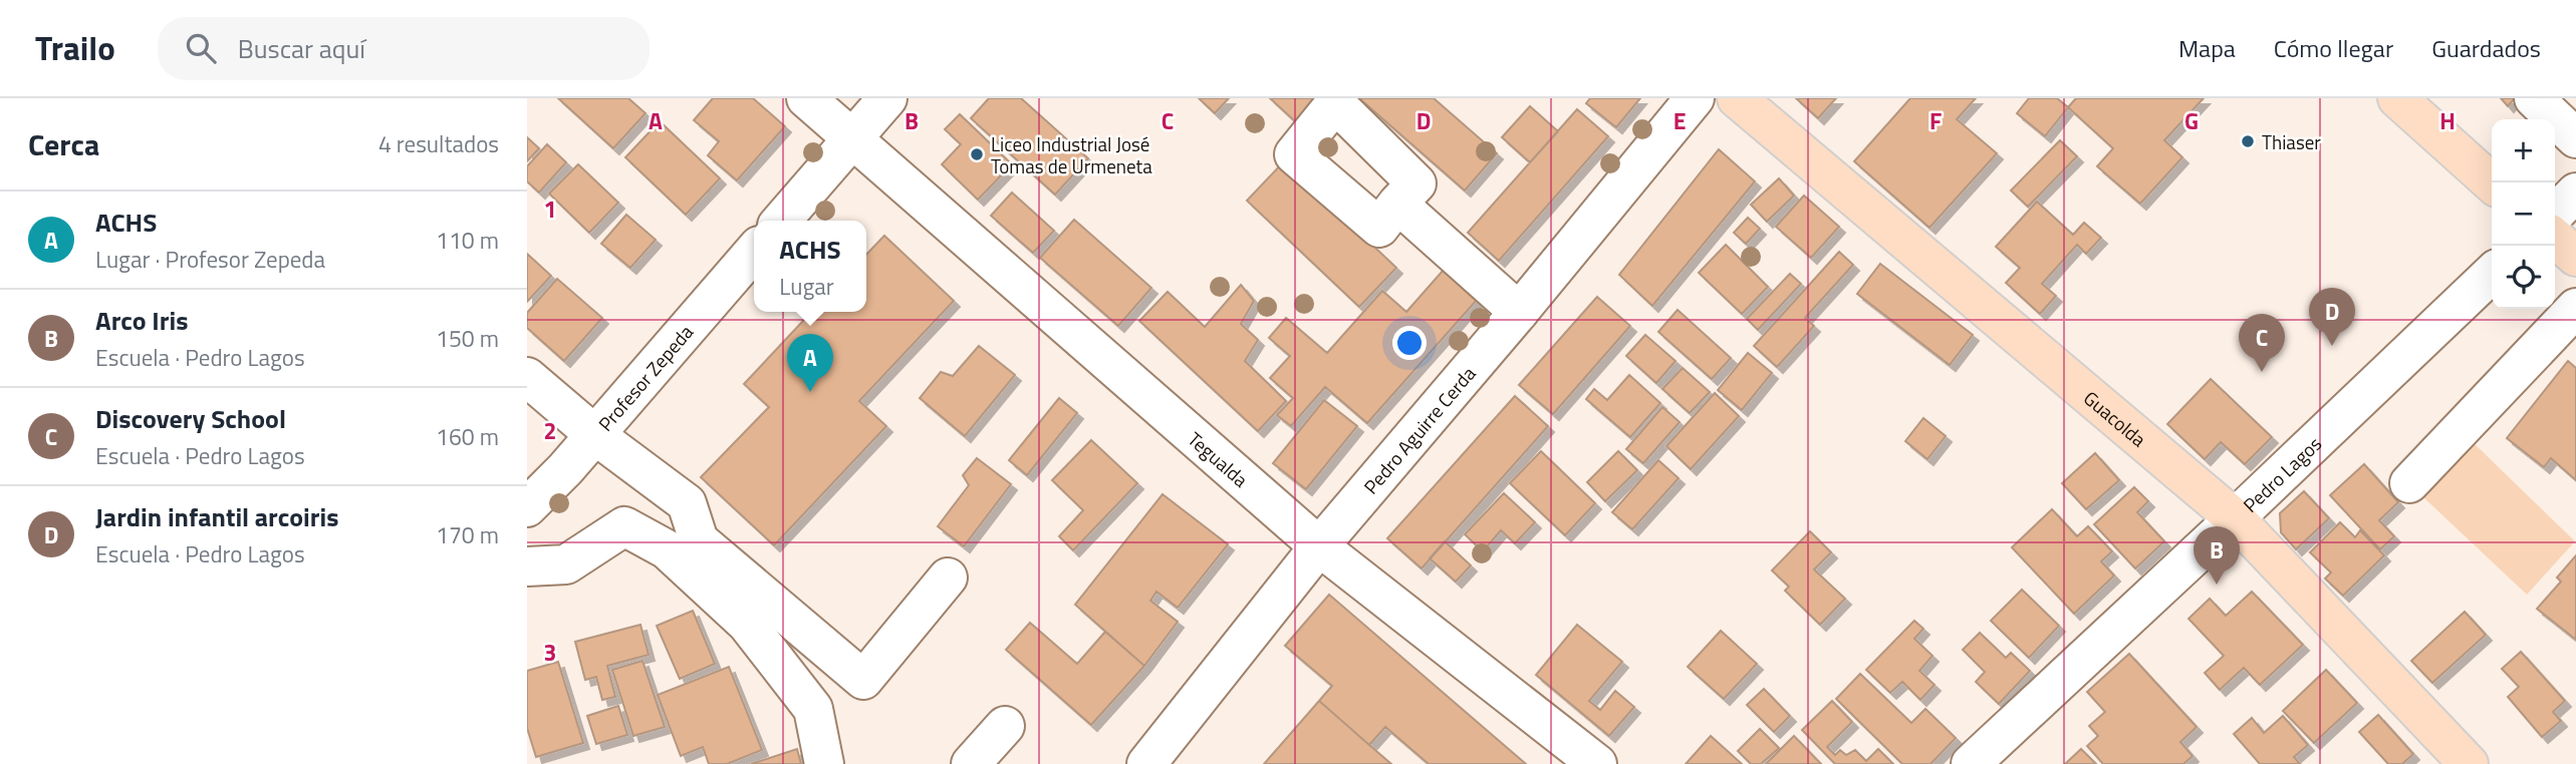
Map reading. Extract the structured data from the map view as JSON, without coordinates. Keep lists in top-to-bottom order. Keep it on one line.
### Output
{"streets":{"main road":["Guacolda"],"street":["Profesor Zepeda","Pedro Aguirre Cerda","Tegualda","Pedro Lagos"]},"crossings":[["Guacolda","Pedro Lagos"],["Pedro Aguirre Cerda","Tegualda"]],"places":["Thiaser","Liceo Industrial José Tomas de Urmeneta"],"page":{"header":"Trailo","search":"Buscar aquí","nav":["Mapa","Cómo llegar","Guardados"],"heading":["Cerca","4 resultados"],"map_buttons":["+","−"],"list":[{"mark":"A","name":"ACHS","note":"Lugar · Profesor Zepeda","value":"110 m"},{"mark":"B","name":"Arco Iris","note":"Escuela · Pedro Lagos","value":"150 m"},{"mark":"C","name":"Discovery School","note":"Escuela · Pedro Lagos","value":"160 m"},{"mark":"D","name":"Jardin infantil arcoiris","note":"Escuela · Pedro Lagos","value":"170 m"}],"popup":["ACHS","Lugar"],"pins":["D","C","A","B"]},"grid":{"columns":["A","B","C","D","E","F","G","H"],"rows":["1","2","3"]}}
